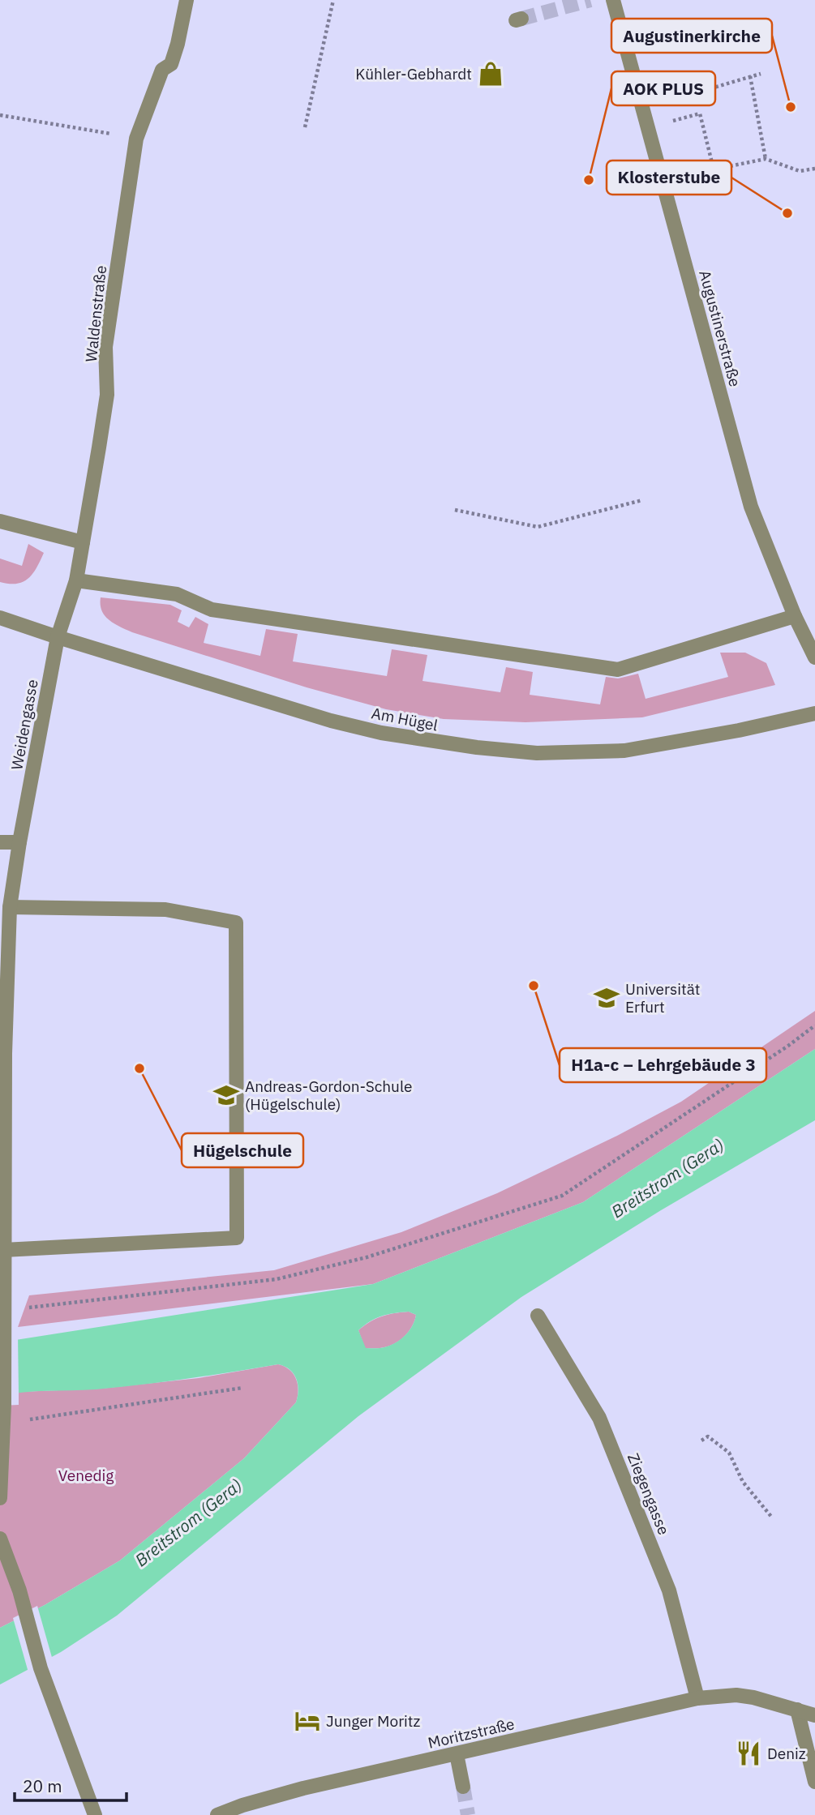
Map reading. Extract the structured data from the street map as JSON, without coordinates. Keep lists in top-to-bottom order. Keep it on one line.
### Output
{"streets":{"street":["Waldenstraße","Augustinerstraße","Am Hügel","Weidengasse","Ziegengasse","Moritzstraße"]},"crossings":[["Waldenstraße","Am Hügel"],["Waldenstraße","Weidengasse"],["Am Hügel","Weidengasse"],["Ziegengasse","Moritzstraße"]],"water":["Breitstrom (Gera)"],"parks":["Venedig"],"places":{"shop":["Kühler-Gebhardt"],"other":["Augustinerkirche","AOK PLUS","Klosterstube","H1a-c – Lehrgebäude 3","Hügelschule"],"school or university":["Universität Erfurt","Andreas-Gordon-Schule (Hügelschule)"],"hotel":["Junger Moritz"],"restaurant":["Deniz"]},"scale_bar":"20 m"}
